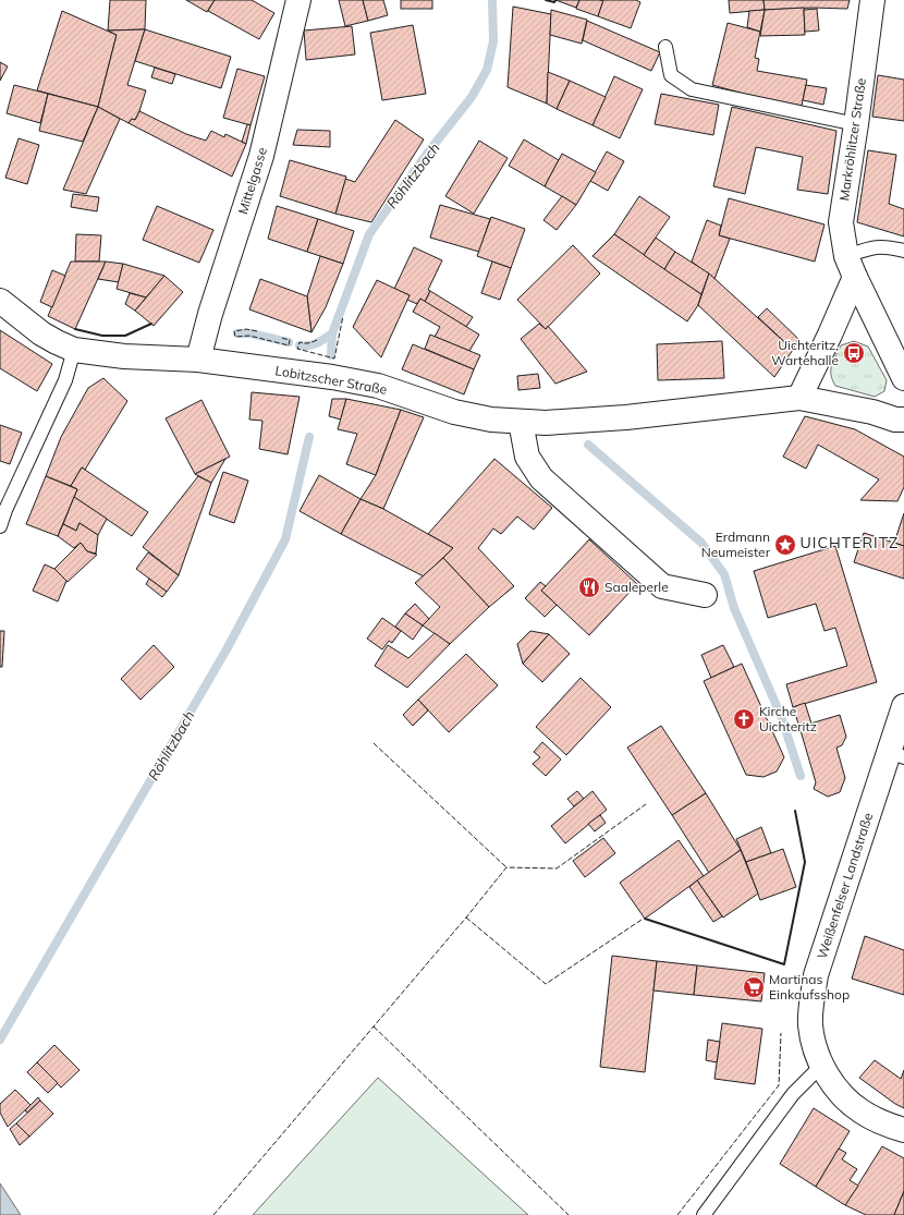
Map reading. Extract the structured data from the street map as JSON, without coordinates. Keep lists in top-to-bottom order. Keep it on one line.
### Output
{"streets":{"street":["Markröhlitzer Straße","Mittelgasse","Lobitzscher Straße","Weißenfelser Landstraße"]},"crossings":[["Mittelgasse","Lobitzscher Straße"]],"districts":["UICHTERITZ"],"water":["Röhlitzbach"],"places":{"bus stop":["Uichteritz, Wartehalle"],"place":["Erdmann Neumeister"],"restaurant":["Saaleperle"],"church":["Kirche Uichteritz"],"supermarket":["Martinas Einkaufsshop"]}}
